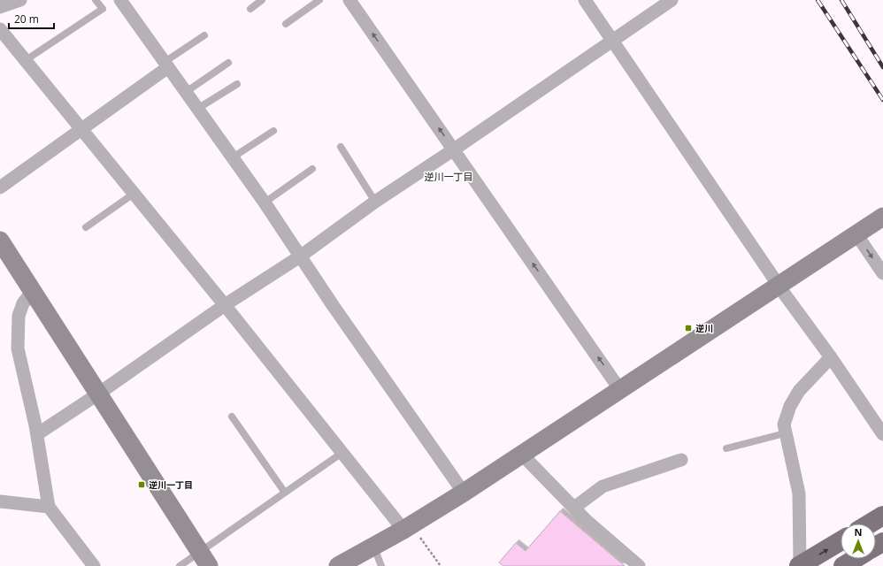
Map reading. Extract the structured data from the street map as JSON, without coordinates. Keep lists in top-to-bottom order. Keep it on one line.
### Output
{"districts":["逆川一丁目"],"places":{"transit":["逆川","逆川一丁目"]},"scale_bar":"20 m","north":"top"}
